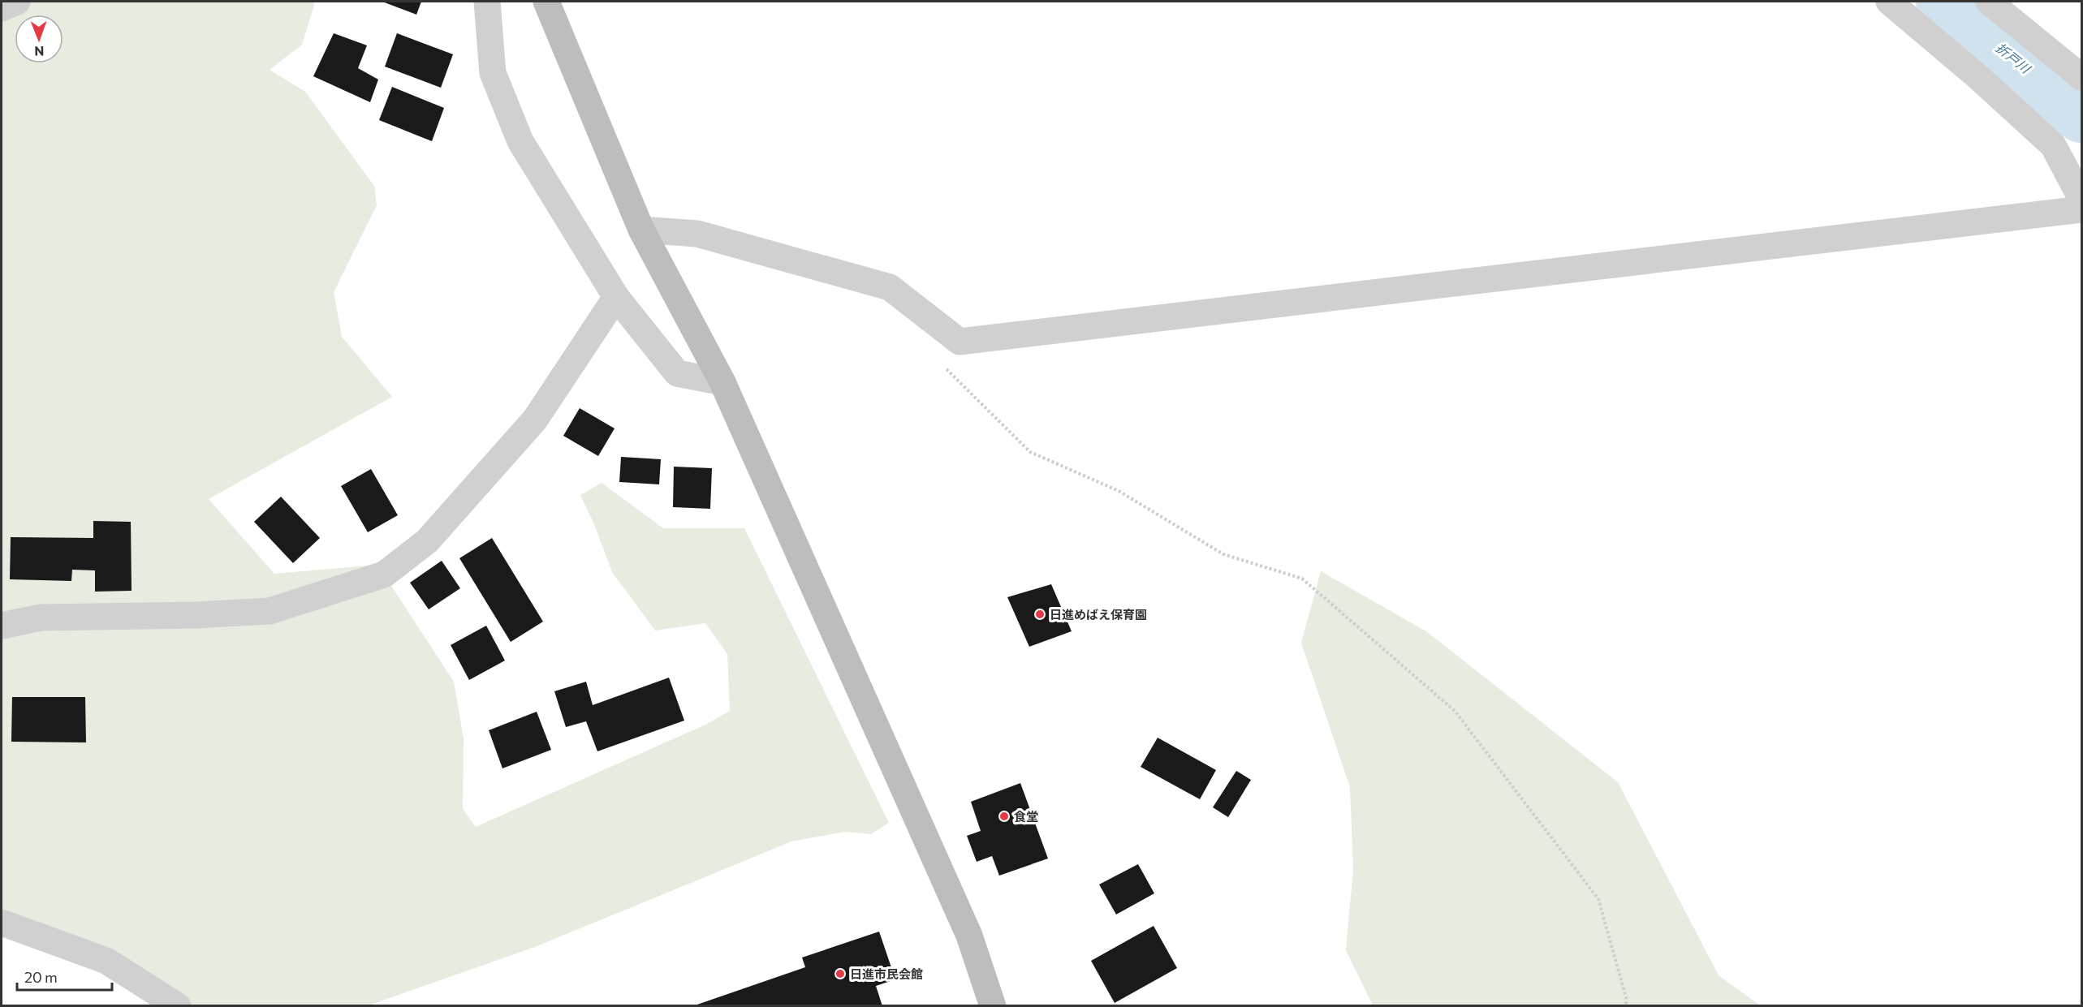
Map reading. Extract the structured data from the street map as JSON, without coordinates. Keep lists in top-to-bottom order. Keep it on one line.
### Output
{"water":["折戸川"],"places":["日進めばえ保育園","食堂","日進市民会館"],"scale_bar":"20 m","north":"bottom"}
